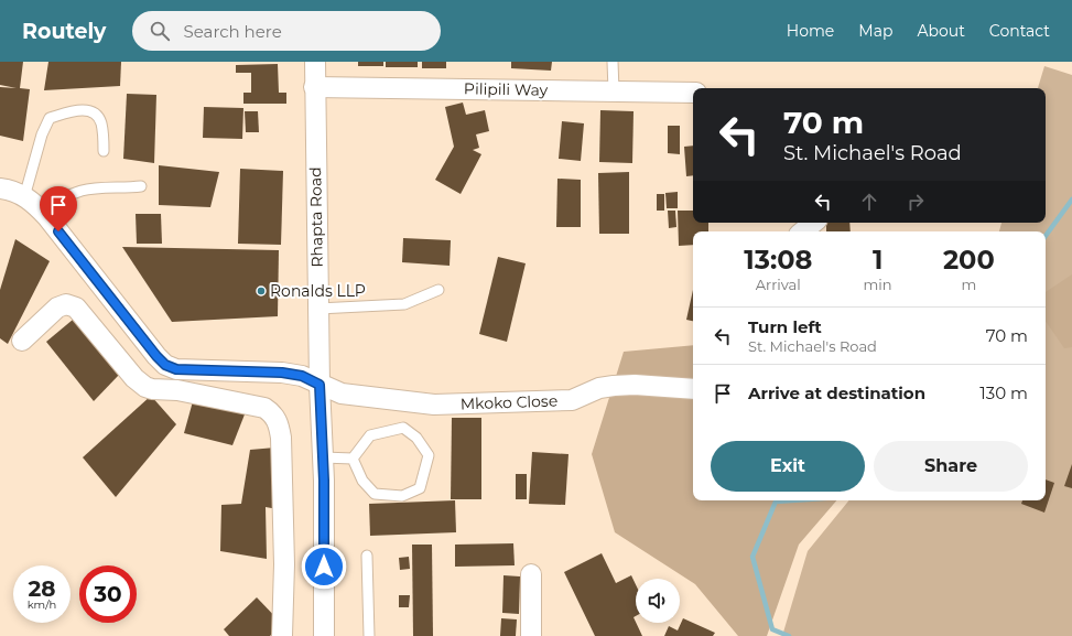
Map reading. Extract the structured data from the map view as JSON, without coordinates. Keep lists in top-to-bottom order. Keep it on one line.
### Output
{"streets":{"street":["Pilipili Way","Rhapta Road","Mkoko Close"]},"crossings":[["Pilipili Way","Rhapta Road"],["Rhapta Road","Mkoko Close"]],"places":["Ronalds LLP"],"page":{"header":"Routely","search":"Search here","nav":["Home","Map","About","Contact"],"turn":["70 m","St. Michael's Road"],"eta":["13:08","Arrival","1","min","200","m"],"list":[{"name":"Turn left","note":"St. Michael's Road","value":"70 m"},{"name":"Arrive at destination","value":"130 m"}],"buttons":["Exit","Share"],"speed":"28 km/h","limit":"30"}}
